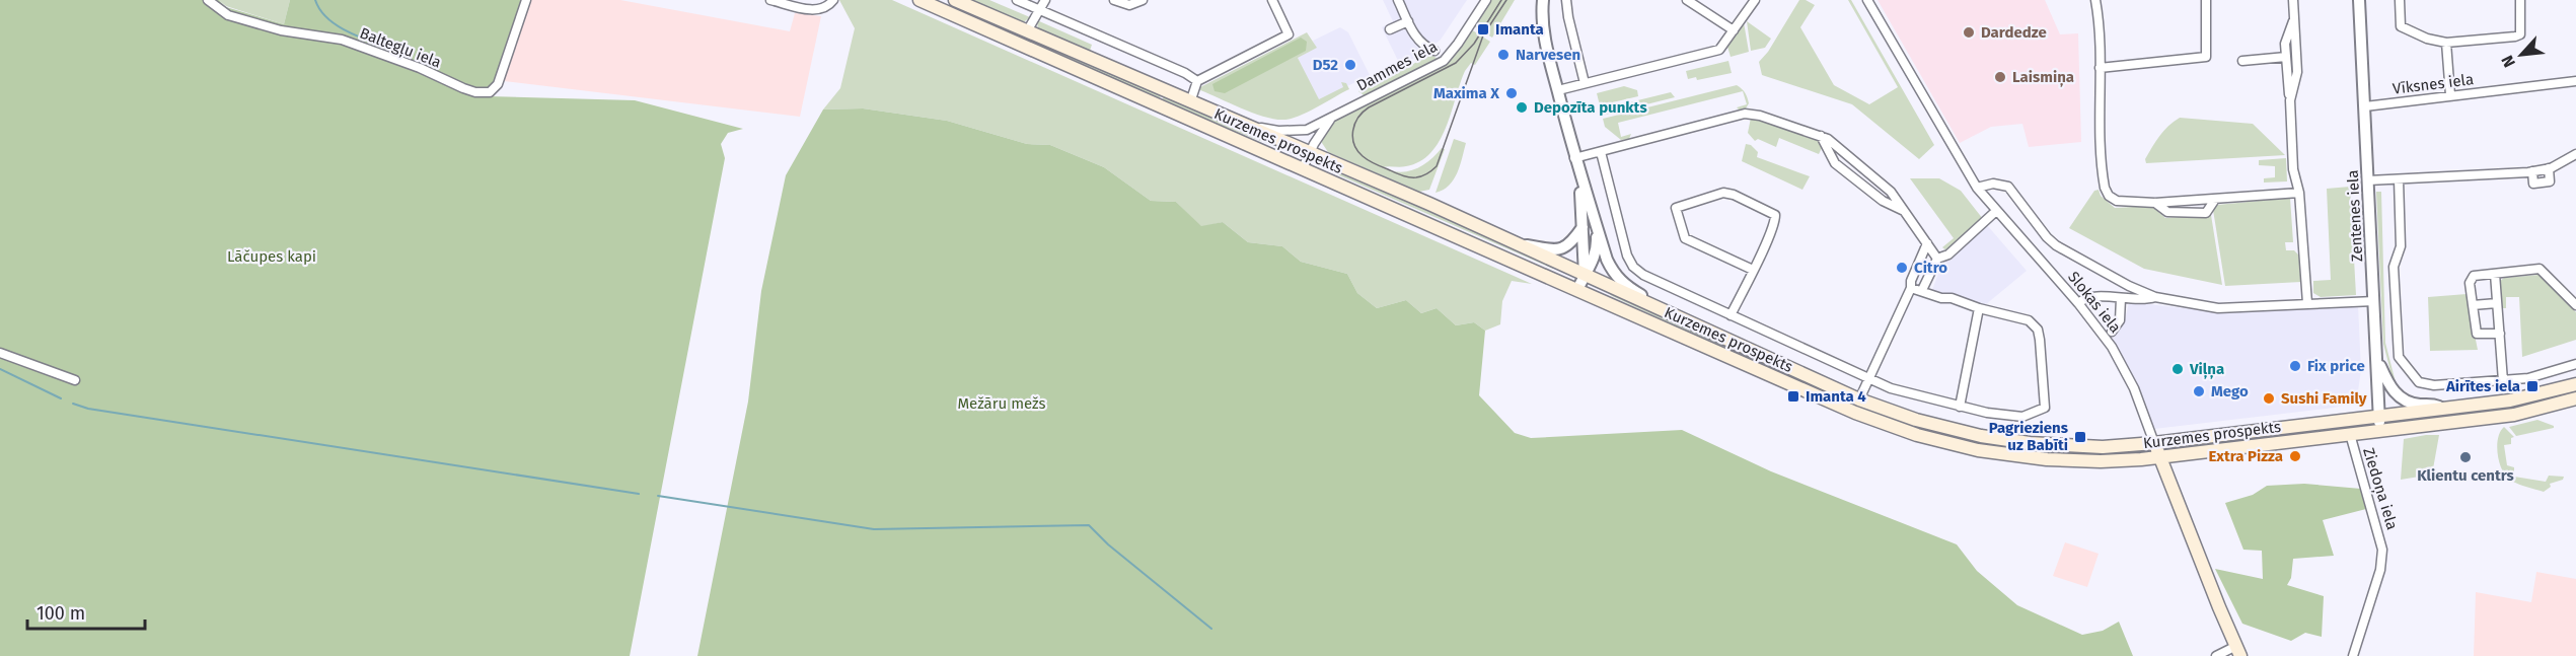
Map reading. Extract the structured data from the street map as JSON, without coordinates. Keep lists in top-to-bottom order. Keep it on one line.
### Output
{"streets":{"main road":["Kurzemes prospekts","Slokas iela"],"street":["Baltegļu iela","Dammes iela","Vīksnes iela","Zentenes iela","Ziedoņa iela"]},"crossings":[["Dammes iela","Kurzemes prospekts"],["Vīksnes iela","Zentenes iela"],["Kurzemes prospekts","Zentenes iela"],["Kurzemes prospekts","Slokas iela"],["Kurzemes prospekts","Ziedoņa iela"]],"parks":["Lāčupes kapi","Mežāru mežs"],"places":{"transit":["Imanta","Airītes iela","Imanta 4","Pagrieziens uz Babīti"],"other":["Dardedze","Narvesen","D52","Laismiņa","Maxima X","Depozīta punkts","Citro","Fix price","Viļņa","Mego","Sushi Family","Extra Pizza","Klientu centrs"]},"scale_bar":"100 m","north":"bottom left"}
